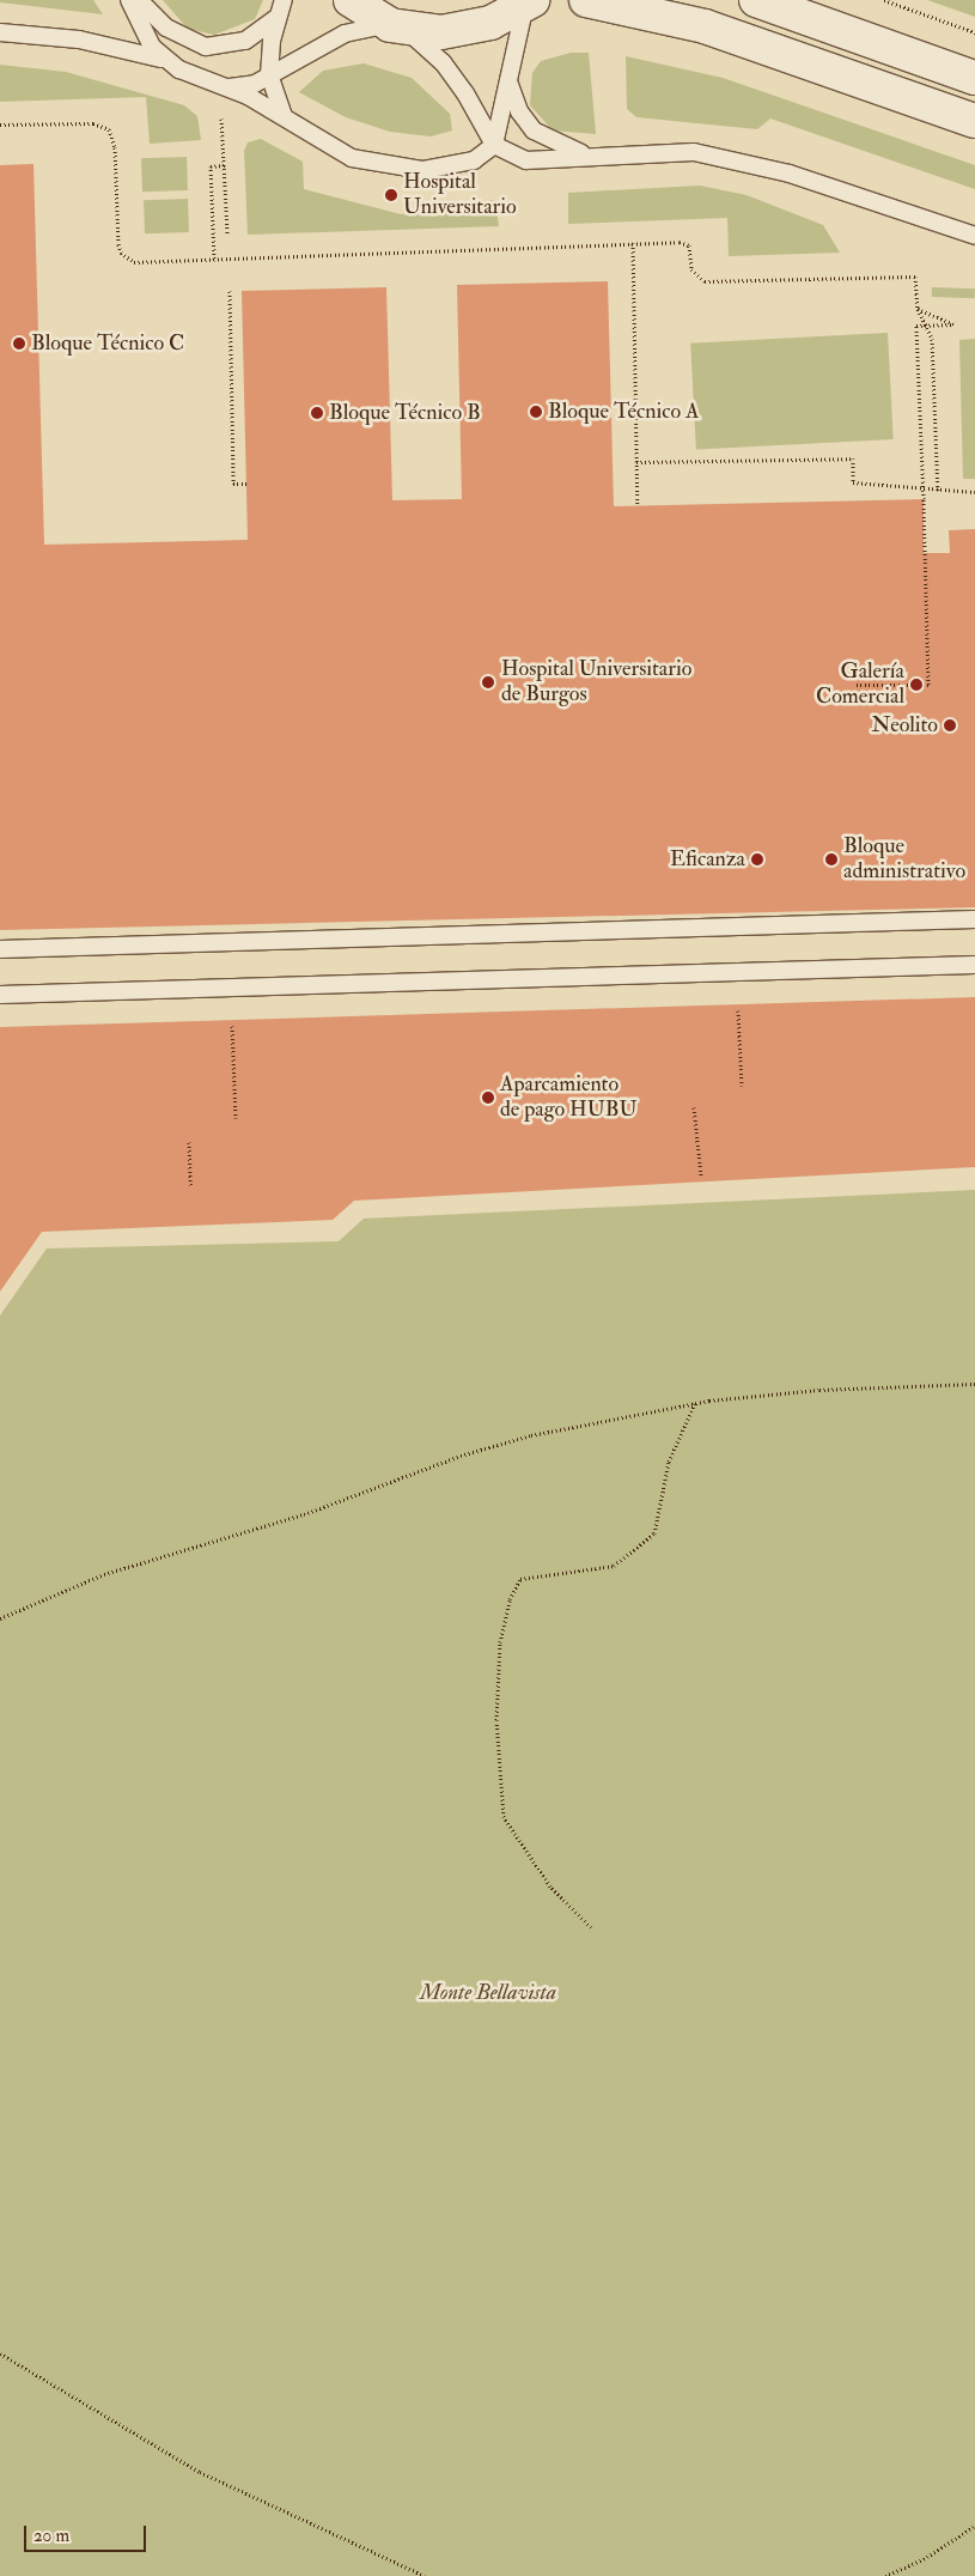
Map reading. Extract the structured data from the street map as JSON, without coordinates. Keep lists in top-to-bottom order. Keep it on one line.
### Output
{"parks":["Monte Bellavista"],"places":["Hospital Universitario","Bloque Técnico C","Bloque Técnico A","Bloque Técnico B","Hospital Universitario de Burgos","Galería Comercial","Neolito","Eficanza","Bloque administrativo","Aparcamiento de pago HUBU"],"scale_bar":"20 m"}
